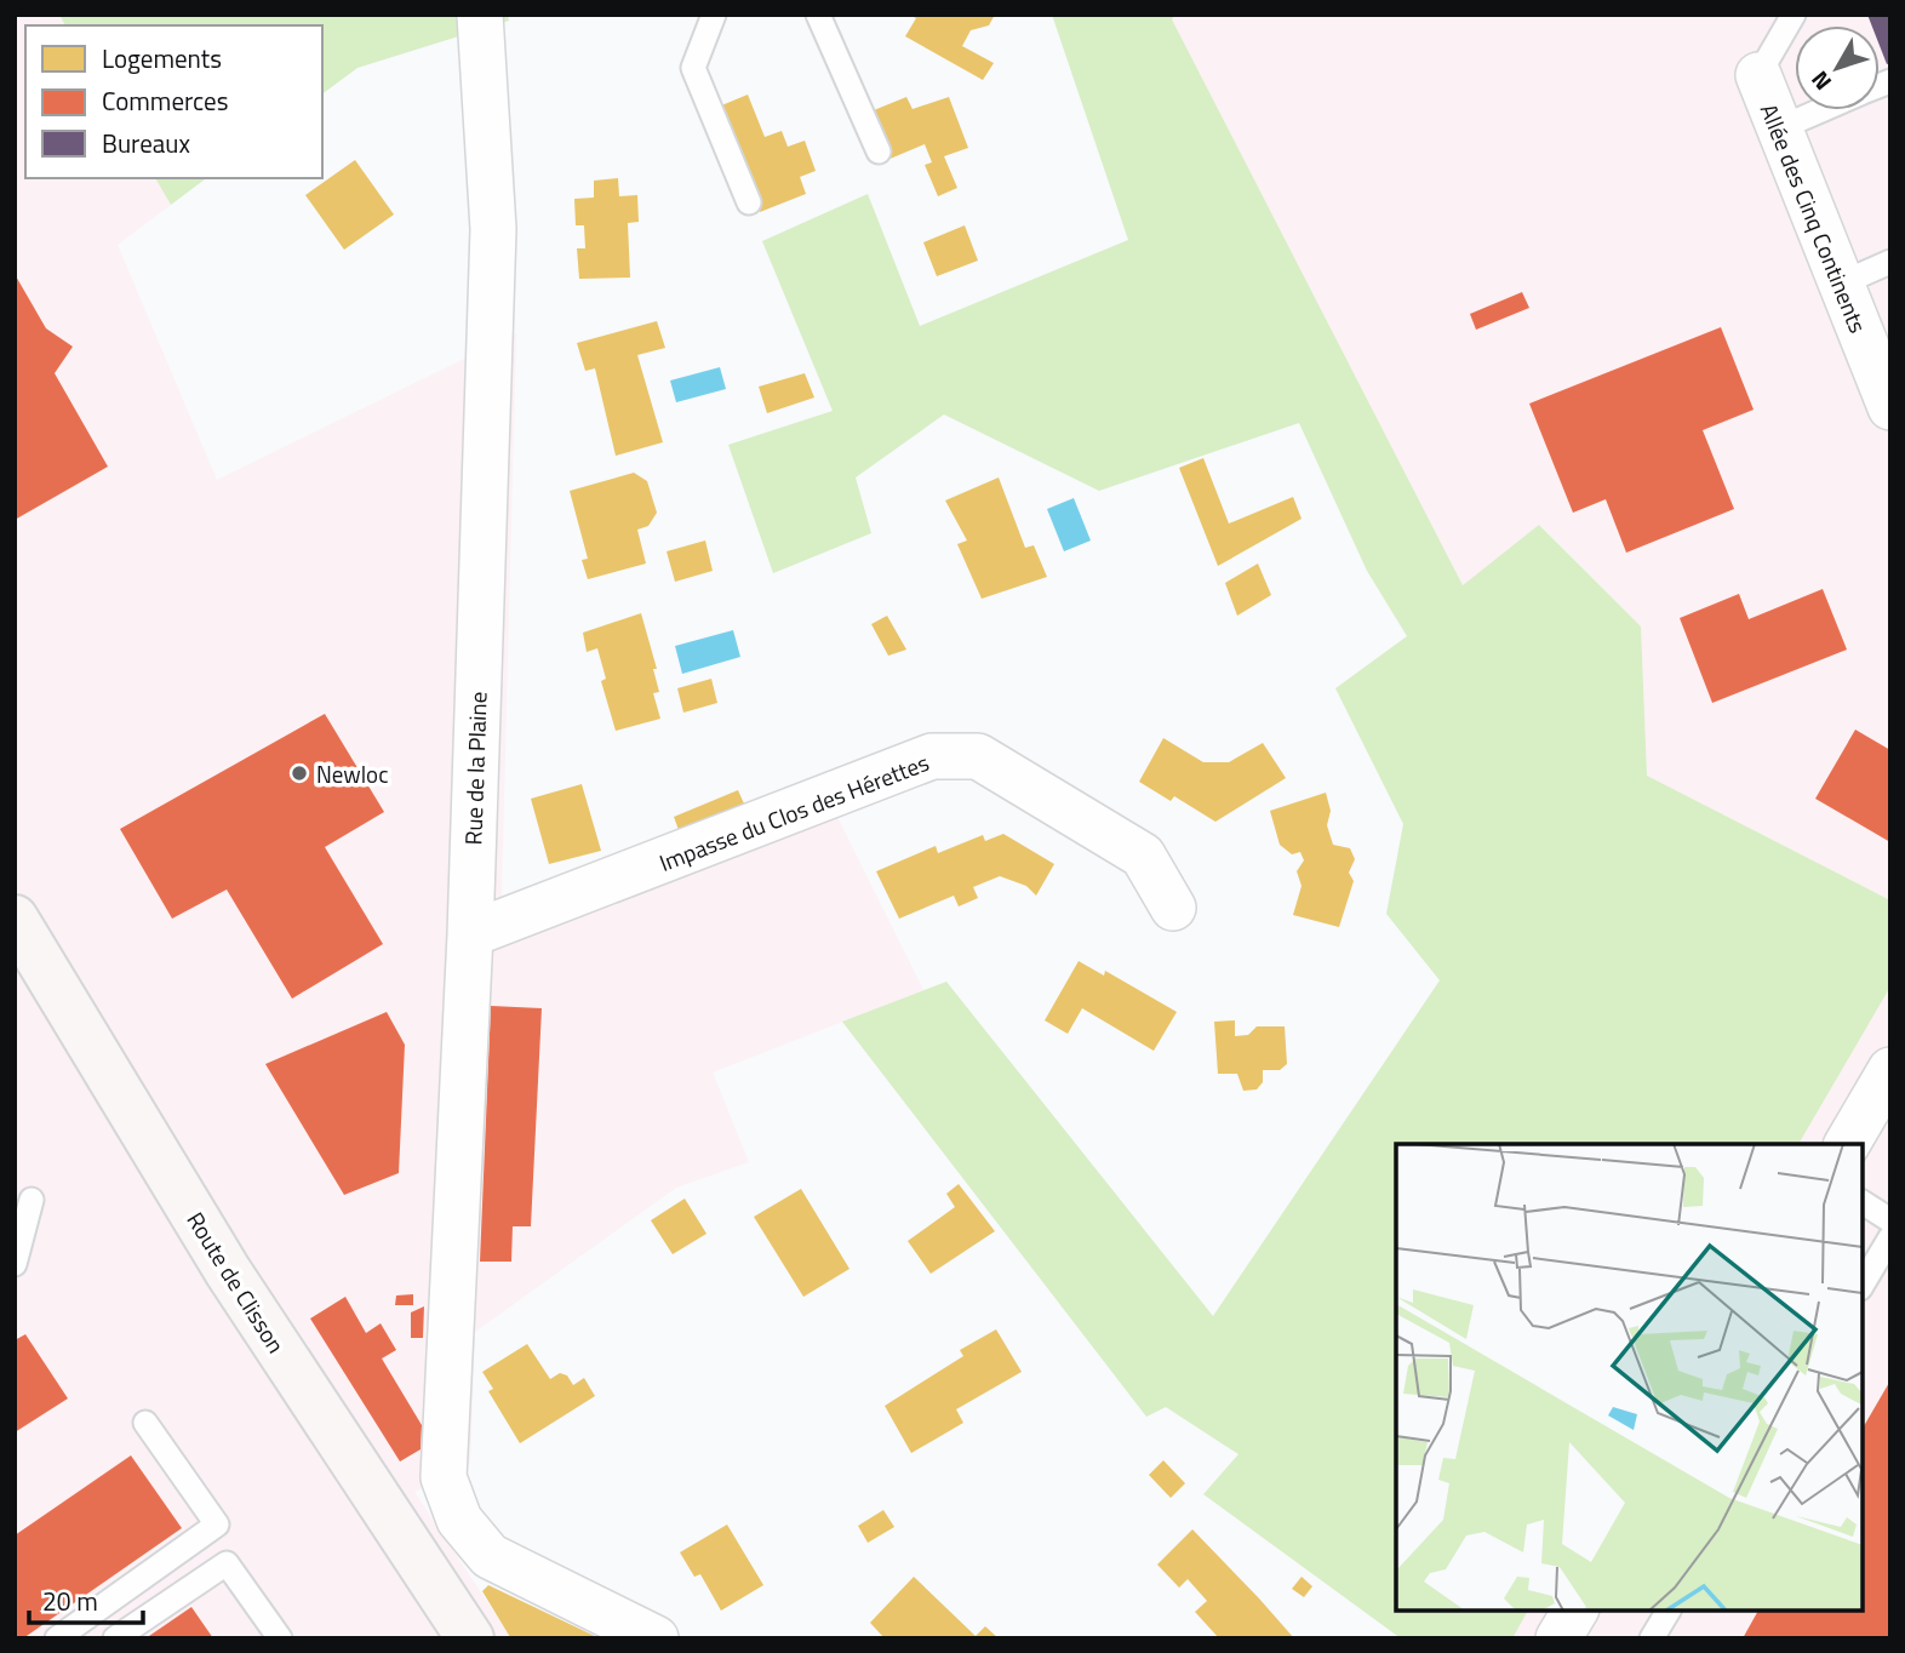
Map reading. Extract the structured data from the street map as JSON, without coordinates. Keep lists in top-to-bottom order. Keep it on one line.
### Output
{"streets":{"main road":["Route de Clisson"],"street":["Allée des Cinq Continents","Rue de la Plaine","Impasse du Clos des Hérettes"]},"crossings":[["Rue de la Plaine","Impasse du Clos des Hérettes"]],"places":["Newloc"],"legend":["Logements","Commerces","Bureaux"],"scale_bar":"20 m","north":"bottom left"}
